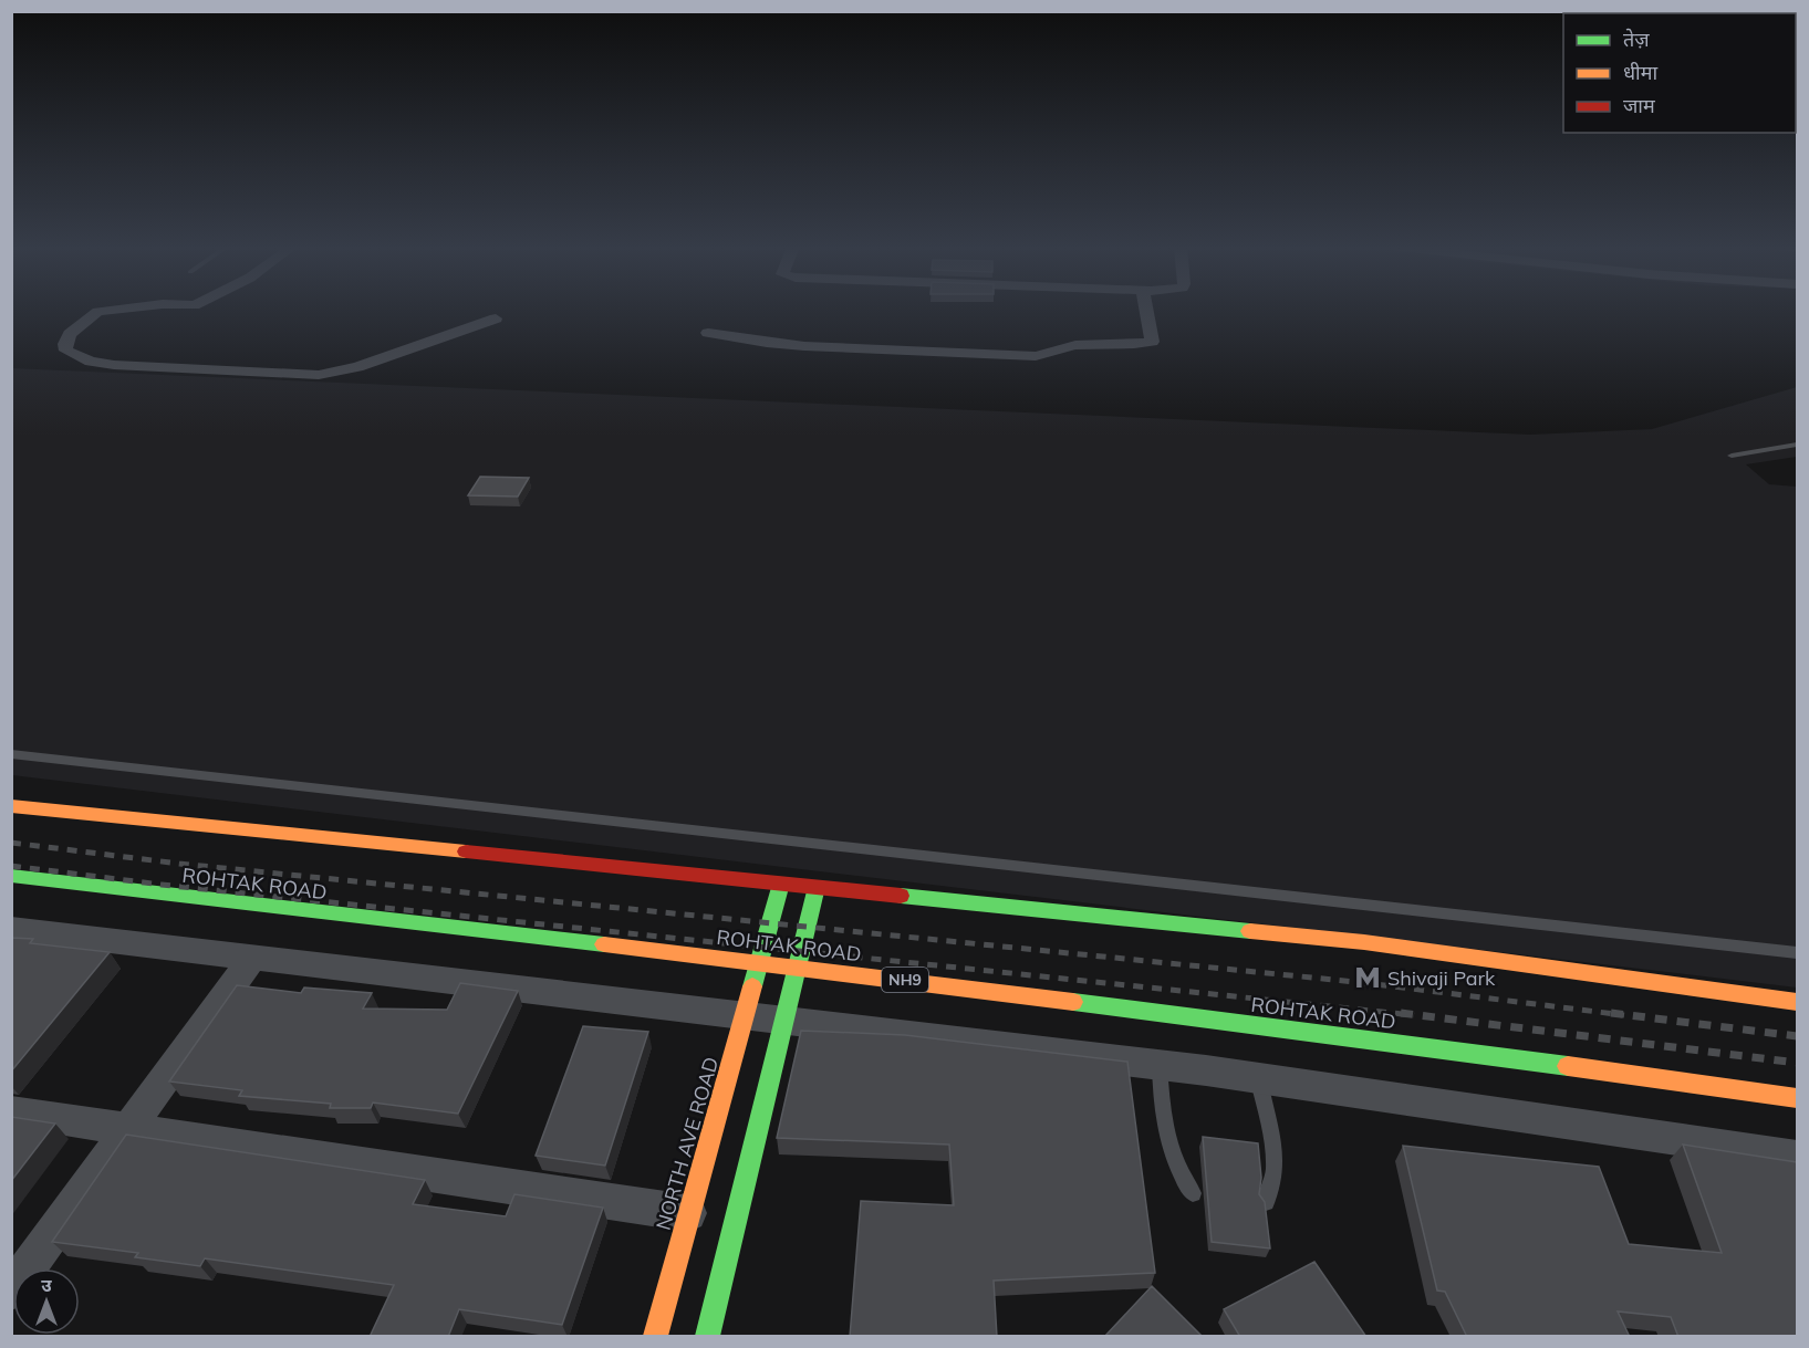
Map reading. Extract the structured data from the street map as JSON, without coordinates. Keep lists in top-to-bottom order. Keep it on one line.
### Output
{"streets":{"main road":["ROHTAK ROAD","NH9","NORTH AVE ROAD"]},"crossings":[["ROHTAK ROAD","NORTH AVE ROAD"]],"places":{"metro station":["Shivaji Park"]},"legend":["तेज़","धीमा","जाम"],"north":"top"}
